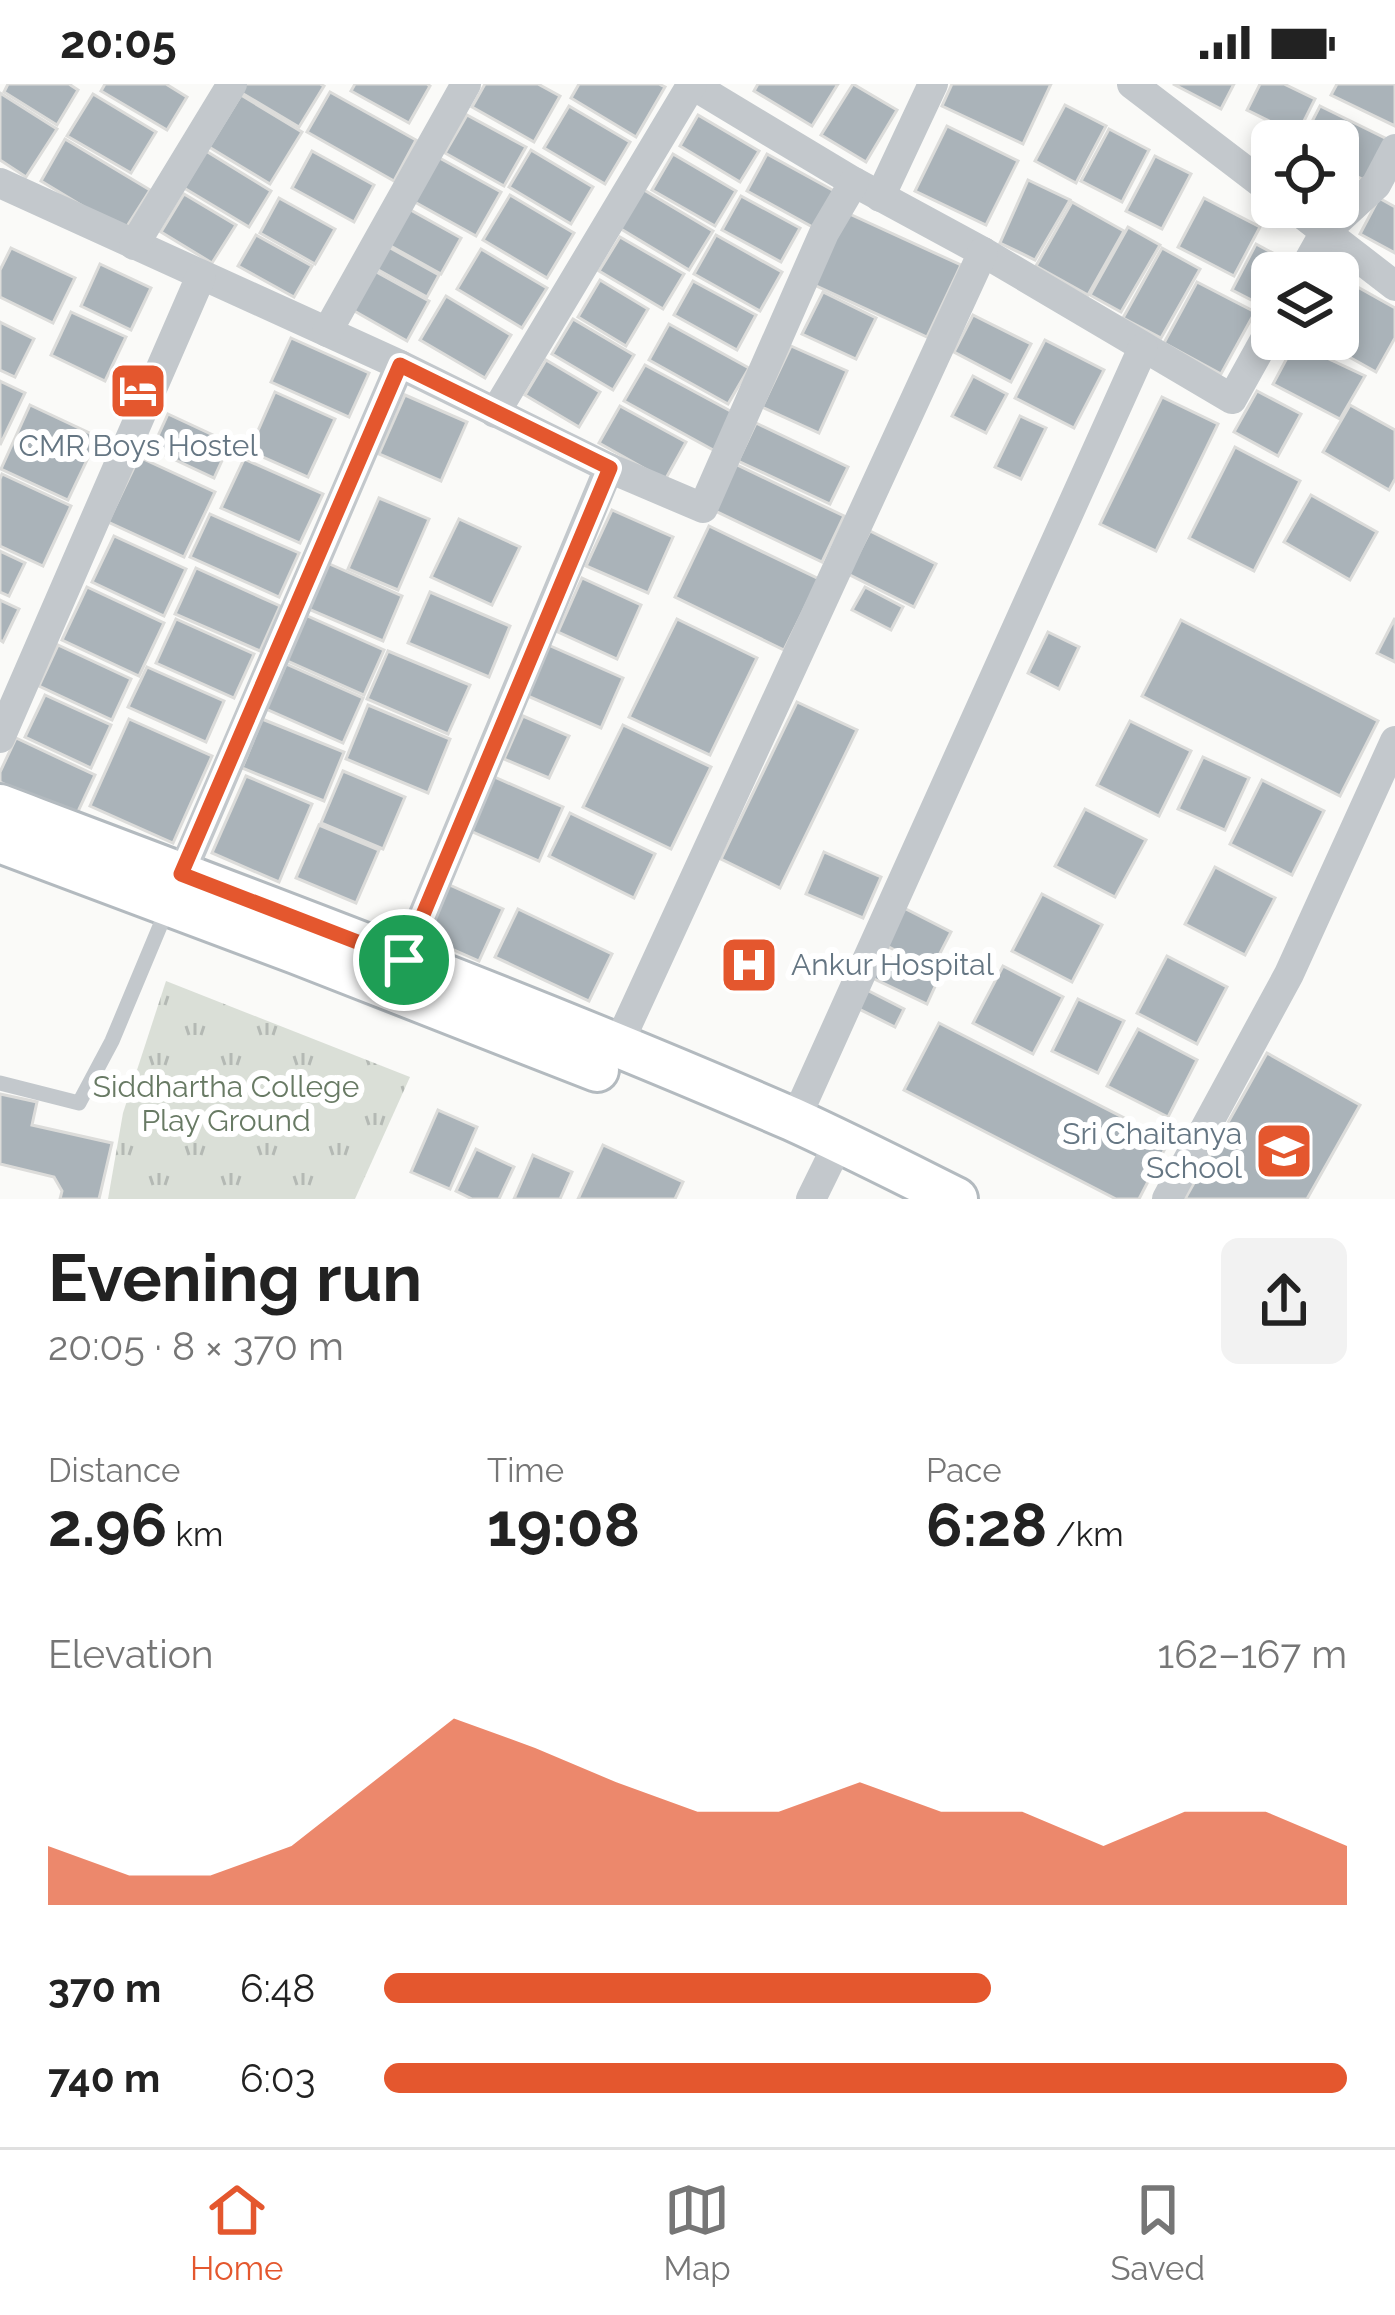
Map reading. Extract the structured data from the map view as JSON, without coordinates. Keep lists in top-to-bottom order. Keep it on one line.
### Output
{"parks":["Siddhartha College Play Ground"],"places":{"hotel":["CMR Boys Hostel"],"hospital":["Ankur Hospital"],"school or university":["Sri Chaitanya School"]},"page":{"status":"20:05","heading":["Evening run","20:05 · 8 × 370 m"],"stats":[["Distance","2.96 km"],["Time","19:08"],["Pace","6:28 /km"]],"chart":["Elevation","162–167 m"],"list":[{"name":"370 m","note":"6:48"},{"name":"740 m","note":"6:03"}],"tabs":["Home","Map","Saved"]}}
